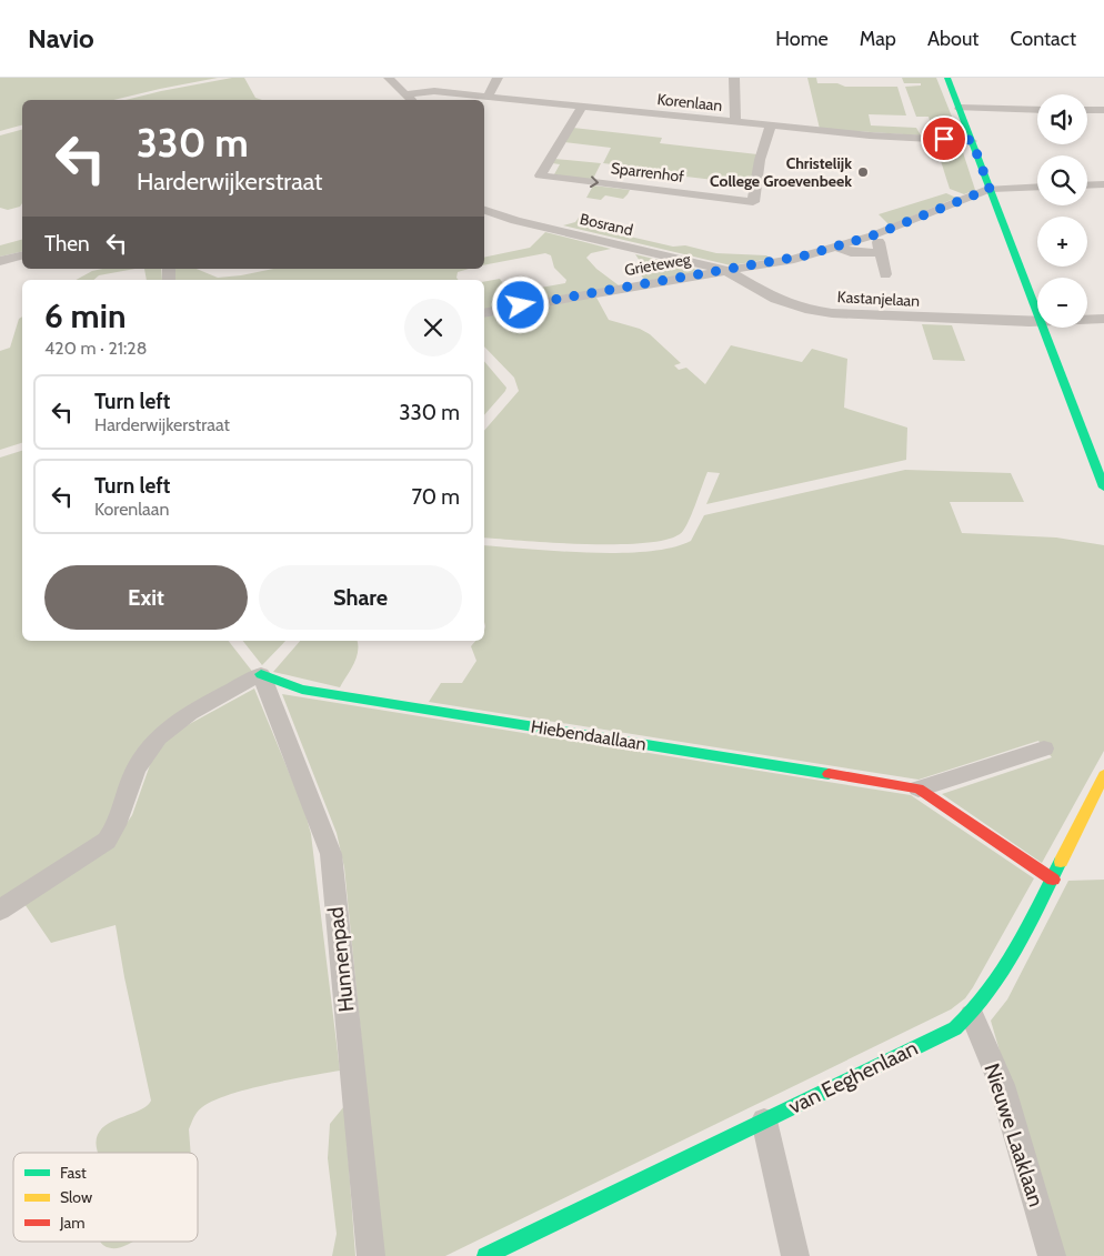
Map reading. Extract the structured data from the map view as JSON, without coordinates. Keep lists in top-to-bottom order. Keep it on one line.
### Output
{"streets":{"street":["Korenlaan","Sparrenhof","Bosrand","Grieteweg","Kastanjelaan","Hiebendaallaan","Hunnenpad","van Eeghenlaan","Nieuwe Laaklaan"]},"crossings":[["Korenlaan","Sparrenhof"],["Bosrand","Grieteweg"],["Bosrand","Kastanjelaan"],["Grieteweg","Kastanjelaan"],["Hiebendaallaan","Hunnenpad"],["Hiebendaallaan","van Eeghenlaan"],["van Eeghenlaan","Nieuwe Laaklaan"]],"places":["Christelijk College Groevenbeek"],"legend":["Fast","Slow","Jam"],"page":{"header":"Navio","nav":["Home","Map","About","Contact"],"map_buttons":["+","−"],"turn":["330 m","Harderwijkerstraat"],"then":"Then","heading":["6 min","420 m · 21:28"],"list":[{"name":"Turn left","note":"Harderwijkerstraat","value":"330 m"},{"name":"Turn left","note":"Korenlaan","value":"70 m"}],"buttons":["Exit","Share"]}}
